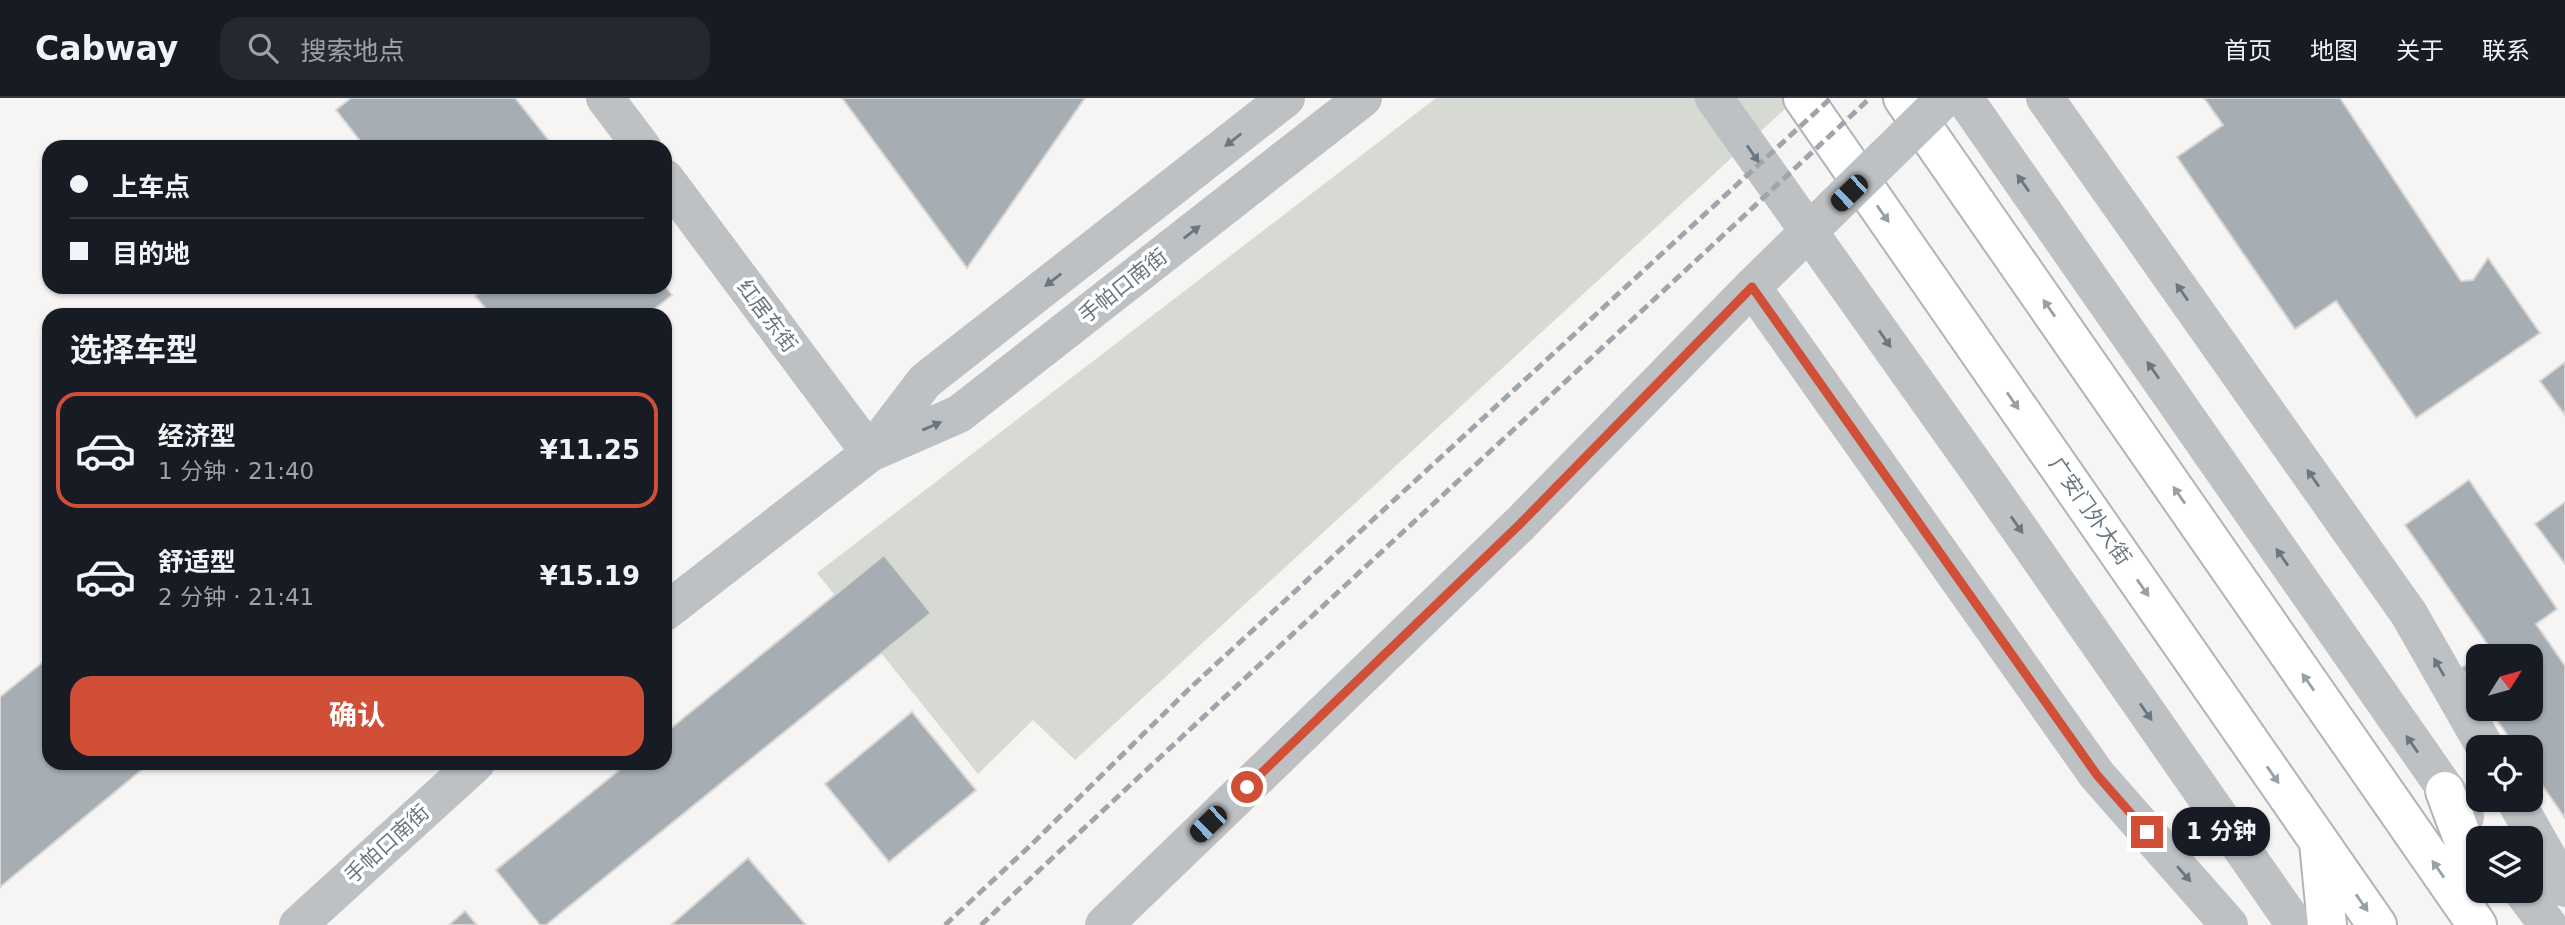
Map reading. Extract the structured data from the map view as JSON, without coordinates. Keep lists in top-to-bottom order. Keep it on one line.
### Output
{"streets":{"highway":["广安门外大街"],"street":["手帕口南街","红居东街"]},"crossings":[["手帕口南街","红居东街"]],"north":"top right","page":{"header":"Cabway","search":"搜索地点","nav":["首页","地图","关于","联系"],"banner":["上车点","目的地"],"heading":"选择车型","list":[{"name":"经济型","note":"1 分钟 · 21:40","value":"¥11.25"},{"name":"舒适型","note":"2 分钟 · 21:41","value":"¥15.19"}],"buttons":"确认","bubble":"1 分钟"}}
